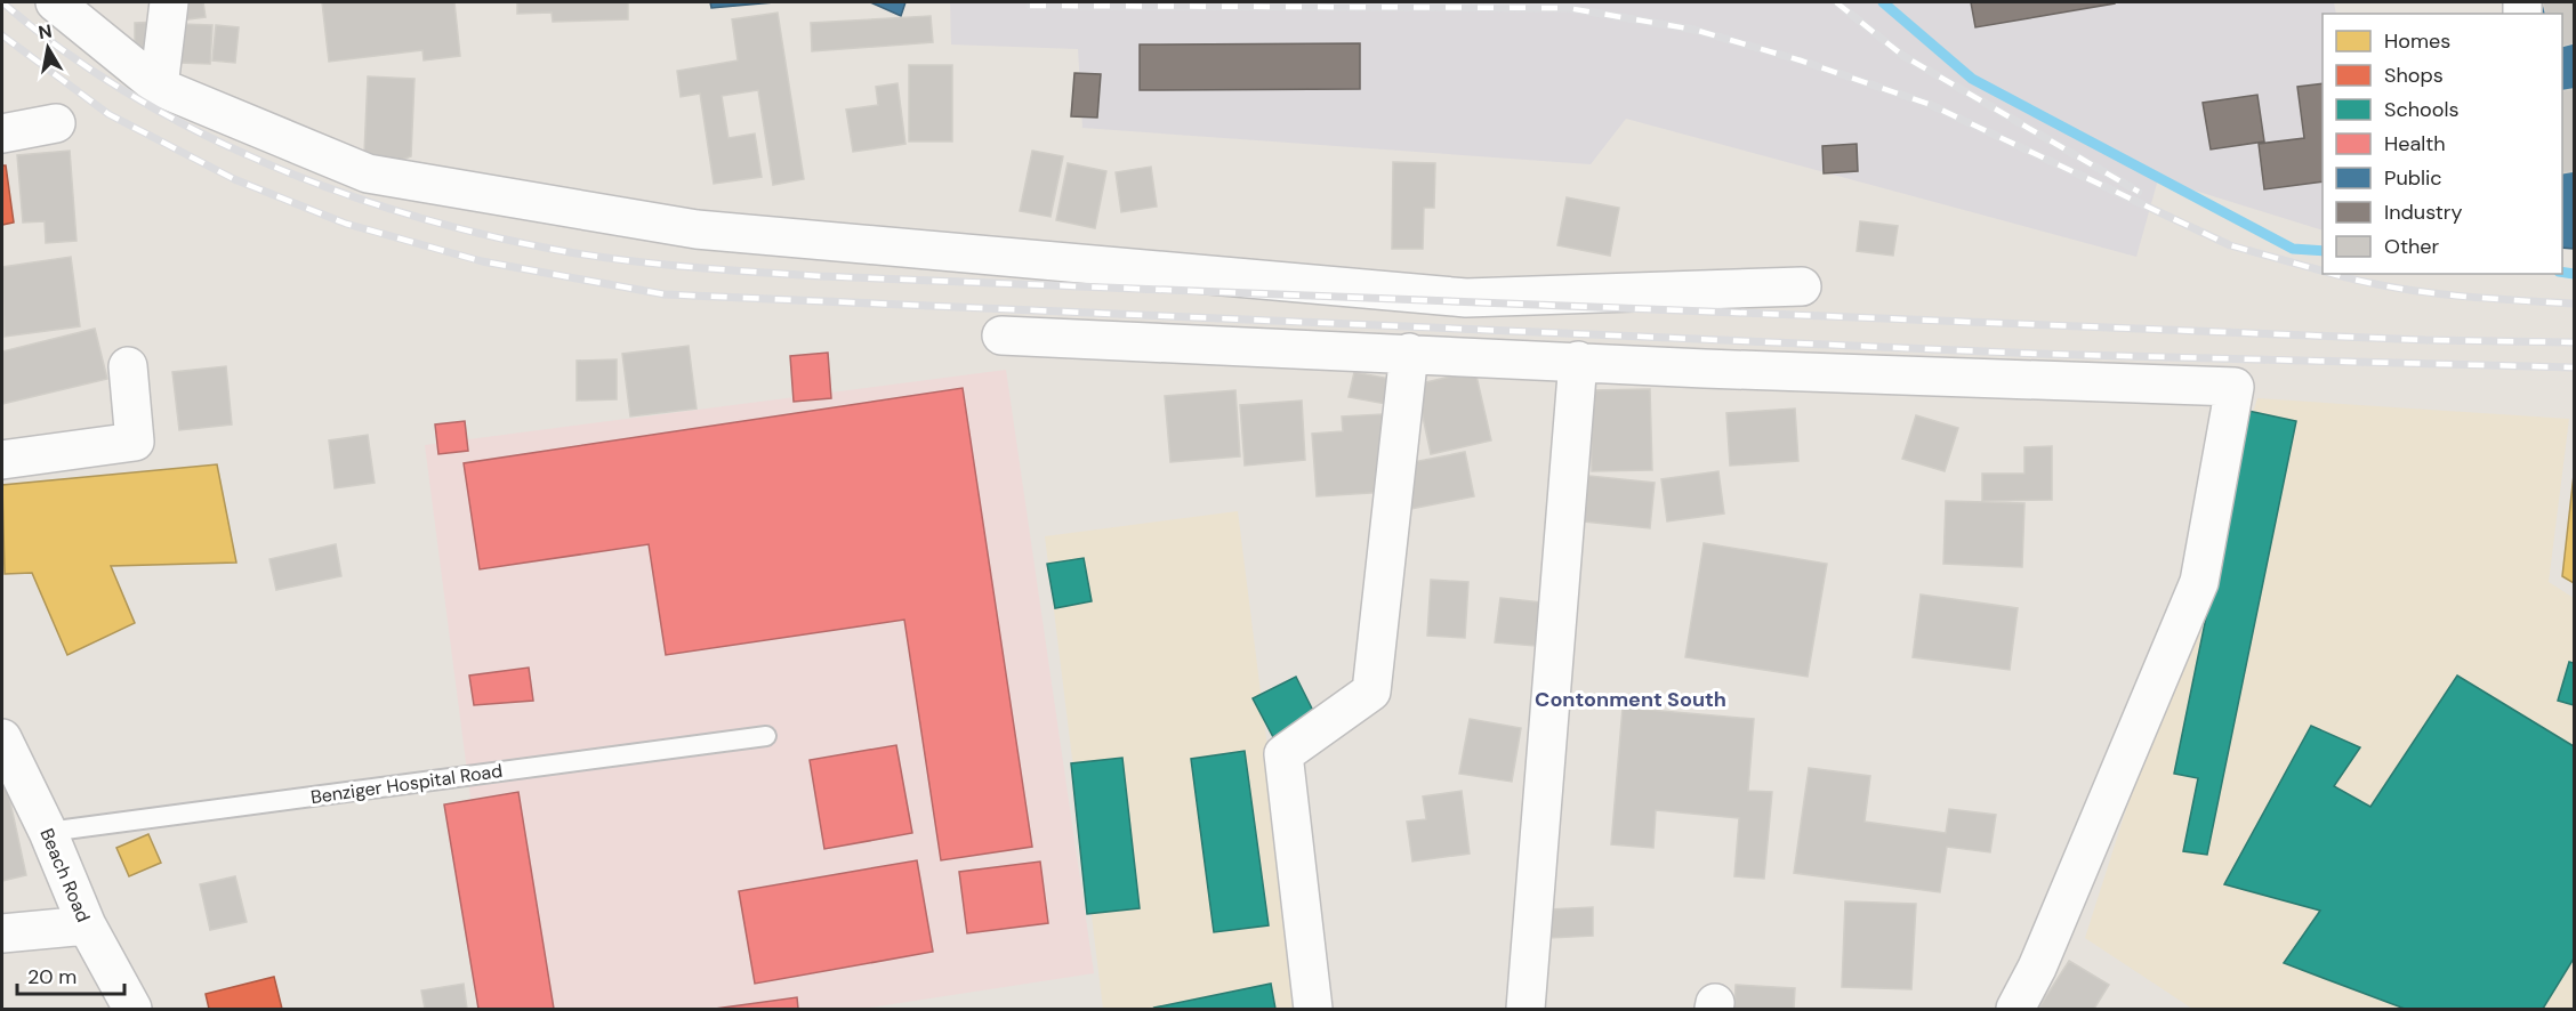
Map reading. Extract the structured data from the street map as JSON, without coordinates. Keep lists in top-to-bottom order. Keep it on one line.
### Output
{"streets":{"street":["Beach Road"],"lane":["Benziger Hospital Road"]},"crossings":[["Benziger Hospital Road","Beach Road"]],"districts":["Contonment South"],"legend":["Homes","Shops","Schools","Health","Public","Industry","Other"],"scale_bar":"20 m","north":"top"}
